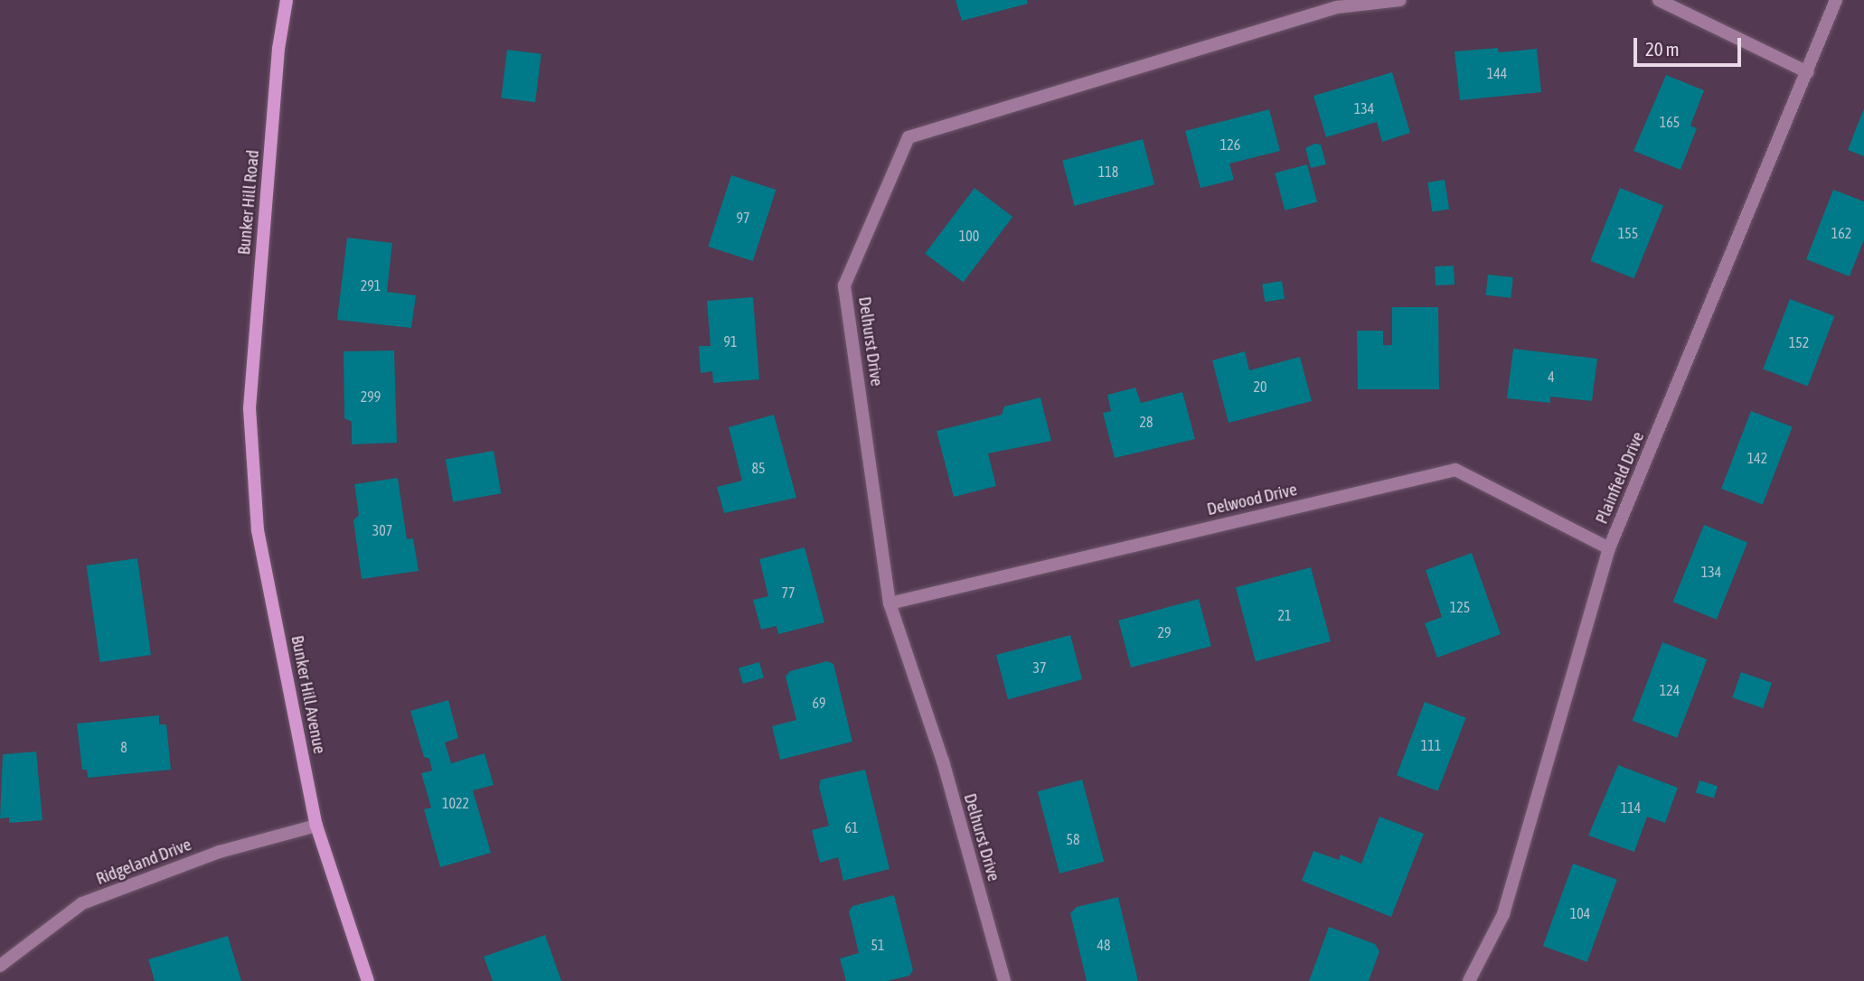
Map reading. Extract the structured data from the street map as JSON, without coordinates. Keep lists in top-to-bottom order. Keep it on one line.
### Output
{"streets":{"main road":["Bunker Hill Road","Bunker Hill Avenue"],"street":["Delhurst Drive","Plainfield Drive","Delwood Drive","Ridgeland Drive"]},"crossings":[["Bunker Hill Road","Bunker Hill Avenue"],["Delhurst Drive","Delwood Drive"],["Plainfield Drive","Delwood Drive"],["Bunker Hill Avenue","Ridgeland Drive"]],"house_numbers":["144","134","165","126","118","97","155","162","100","291","91","152","4","20","299","28","142","85","307","134","77","125","21","29","37","124","69","111","8","1022","114","61","58","104","51","48"],"scale_bar":"20 m"}
